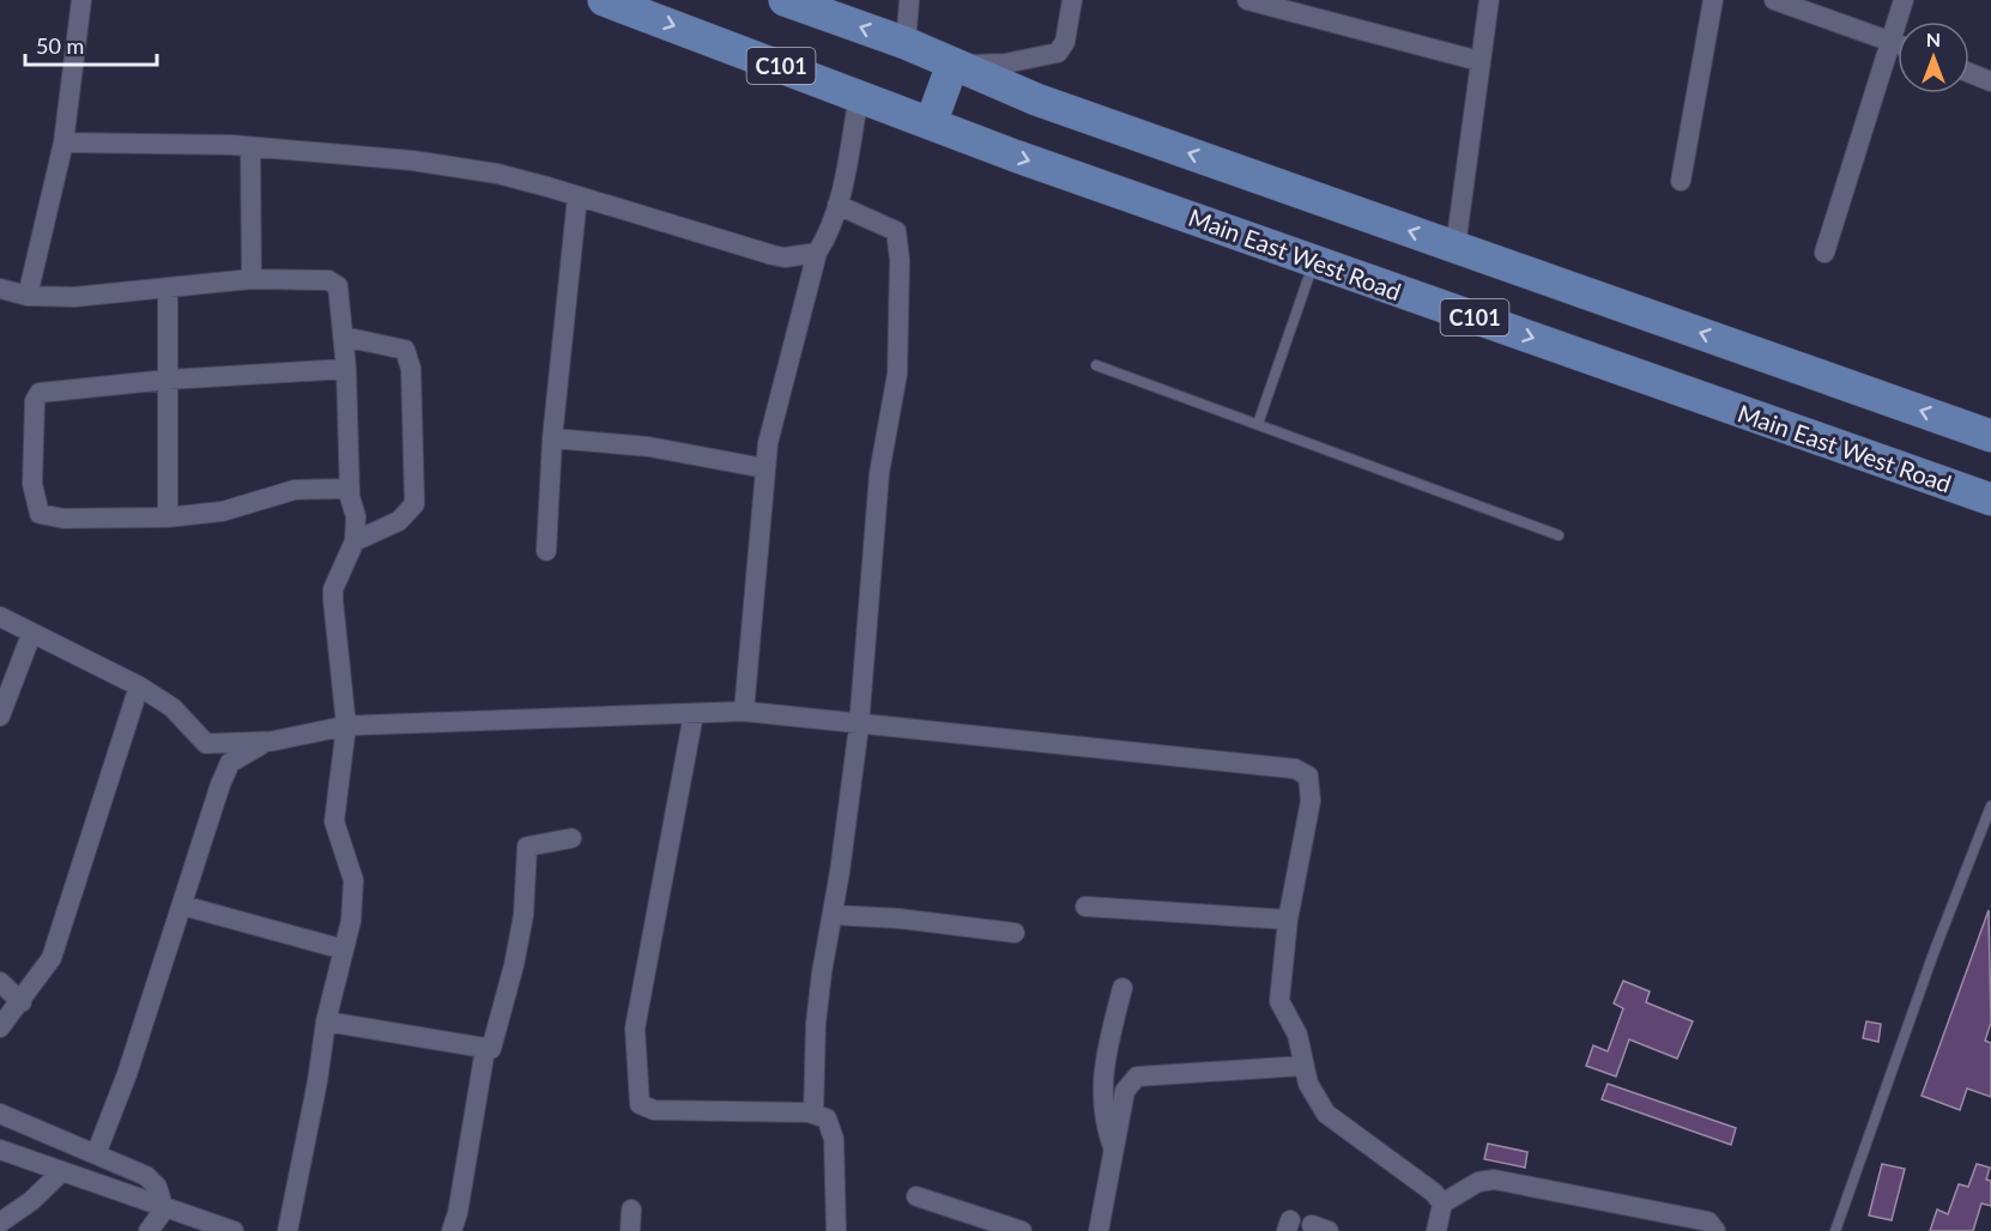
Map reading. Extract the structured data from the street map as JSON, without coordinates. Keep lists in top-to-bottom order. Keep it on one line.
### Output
{"streets":{"main road":["C101","Main East West Road"]},"scale_bar":"50 m","north":"top"}
